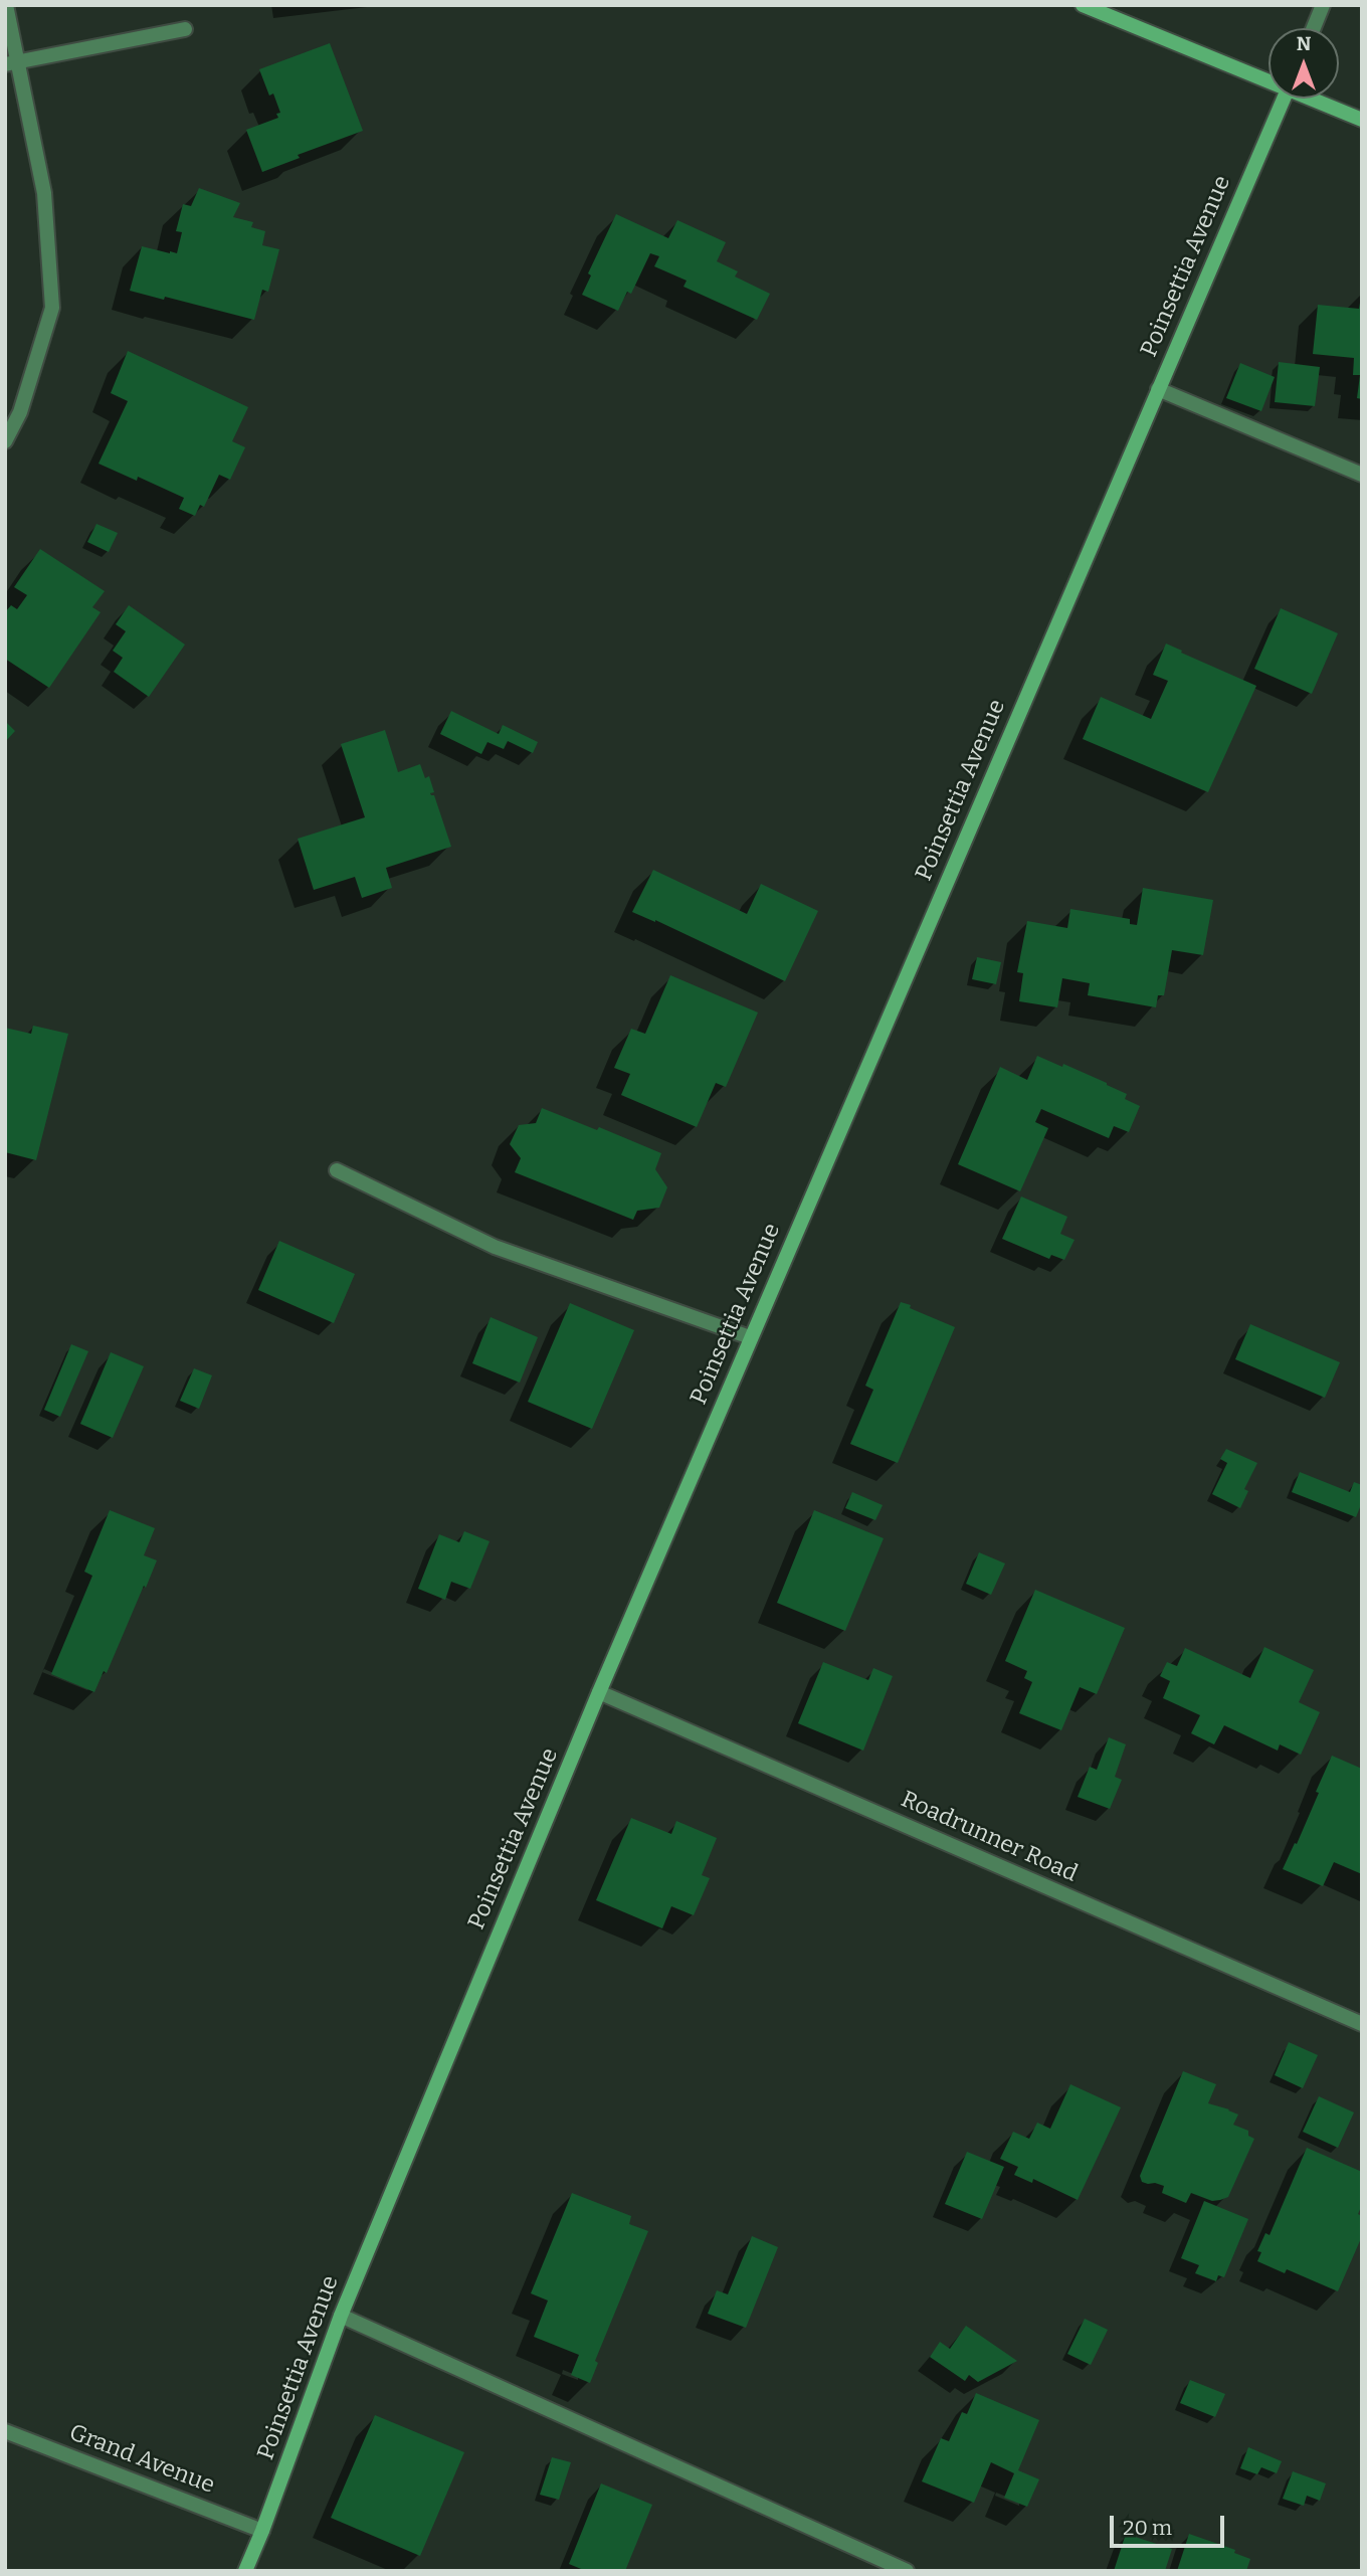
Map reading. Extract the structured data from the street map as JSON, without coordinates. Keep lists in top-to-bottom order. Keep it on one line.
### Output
{"streets":{"street":["Poinsettia Avenue","Roadrunner Road","Grand Avenue"]},"crossings":[["Poinsettia Avenue","Roadrunner Road"],["Poinsettia Avenue","Grand Avenue"]],"scale_bar":"20 m","north":"top"}
